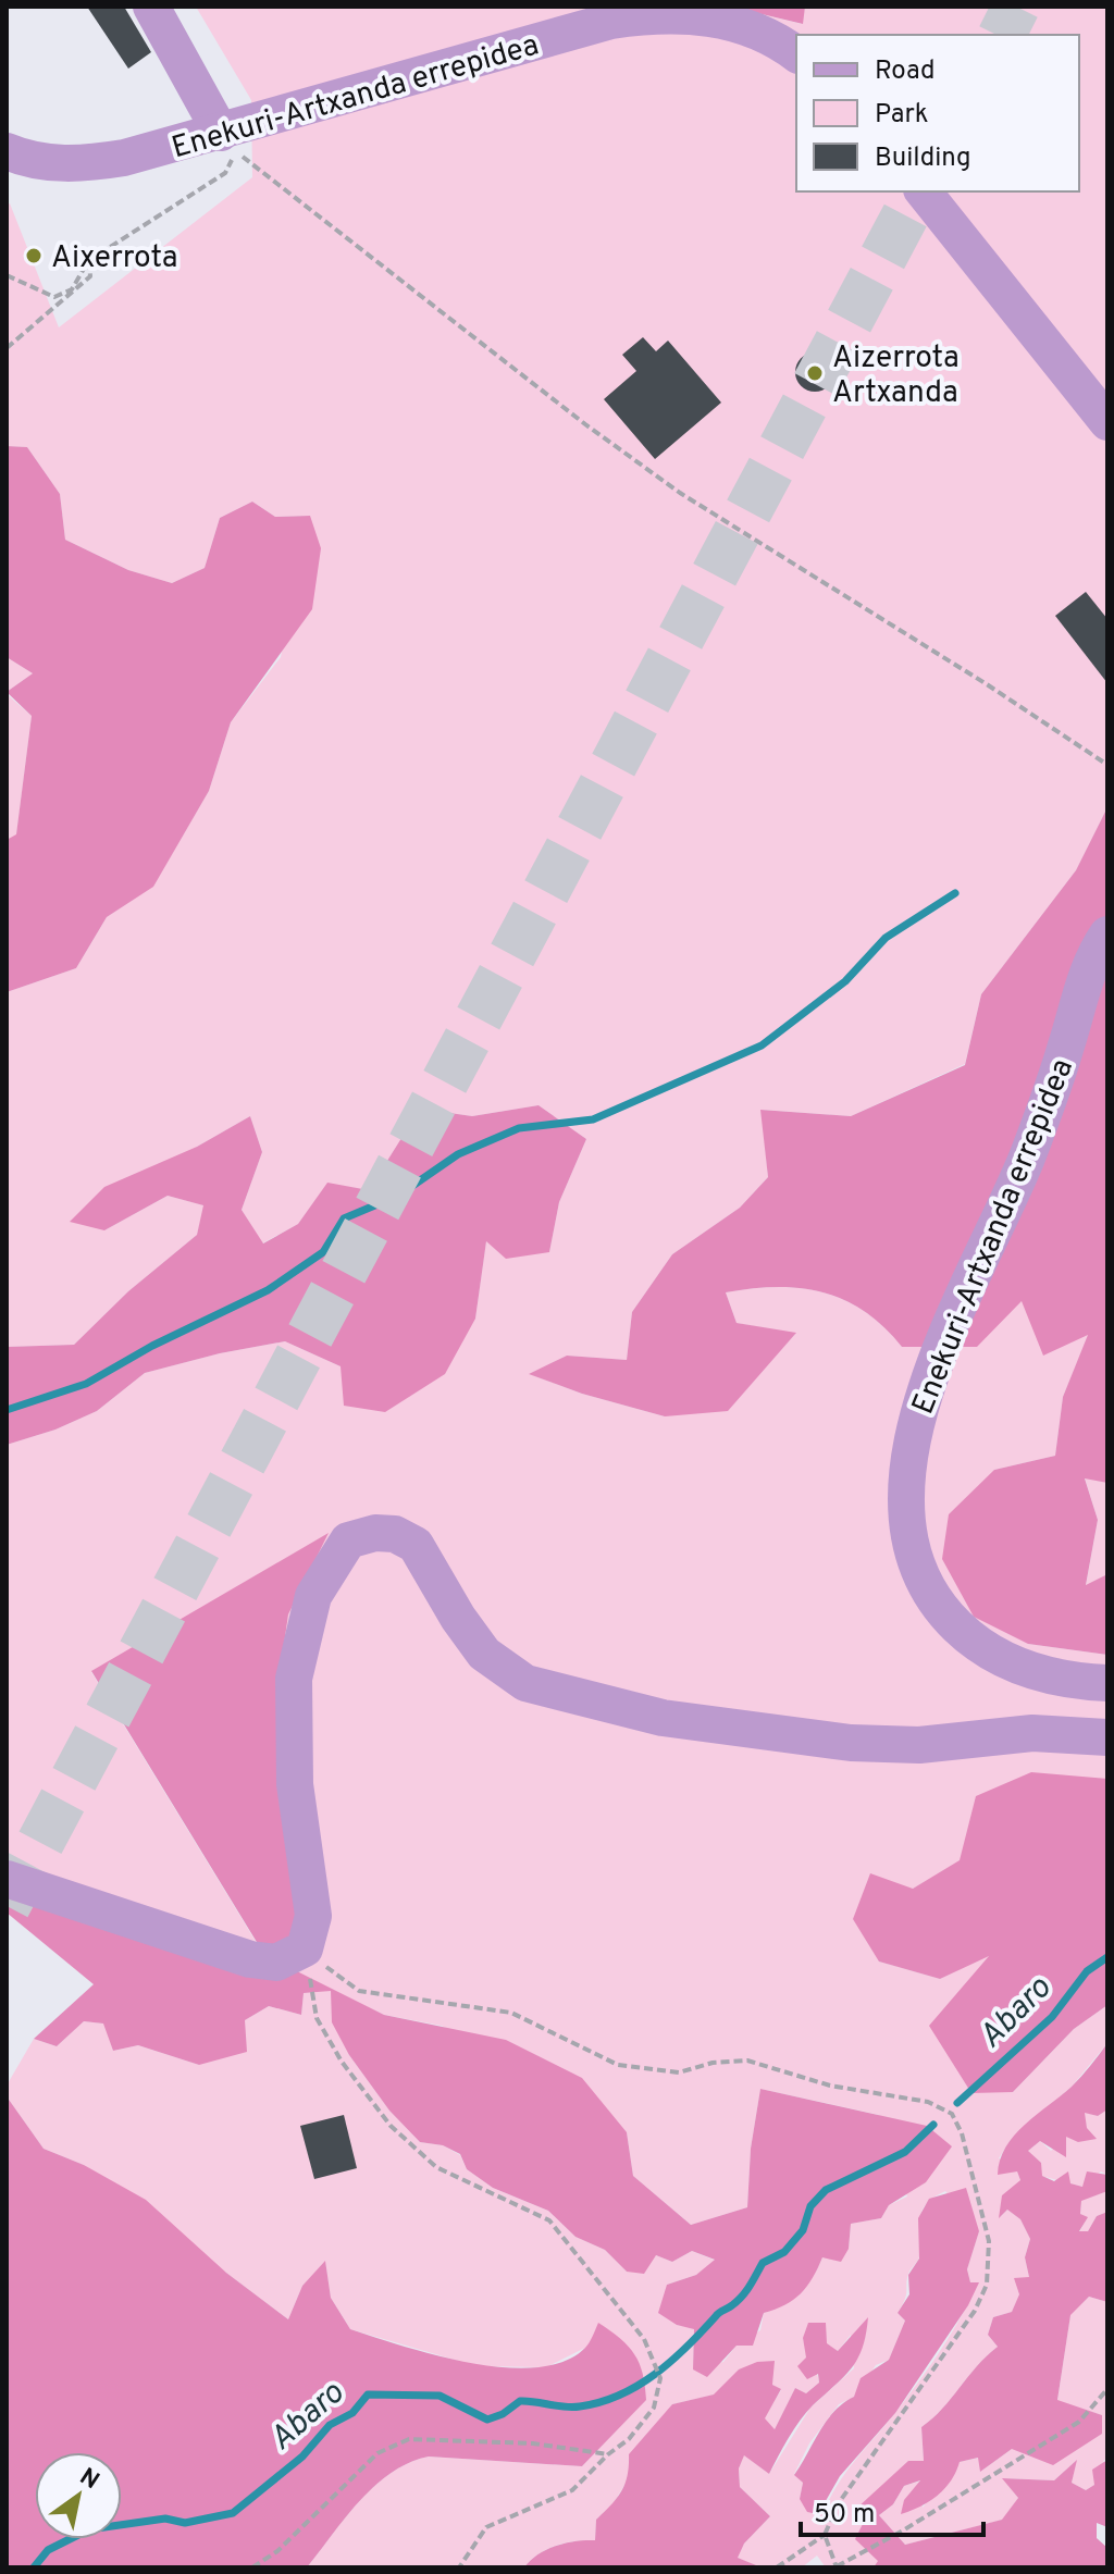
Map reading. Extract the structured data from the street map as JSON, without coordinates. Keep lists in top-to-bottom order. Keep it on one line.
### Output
{"streets":{"street":["Enekuri-Artxanda errepidea"]},"water":["Abaro"],"places":["Aixerrota","Aizerrota Artxanda"],"legend":["Road","Park","Building"],"scale_bar":"50 m","north":"top right"}
